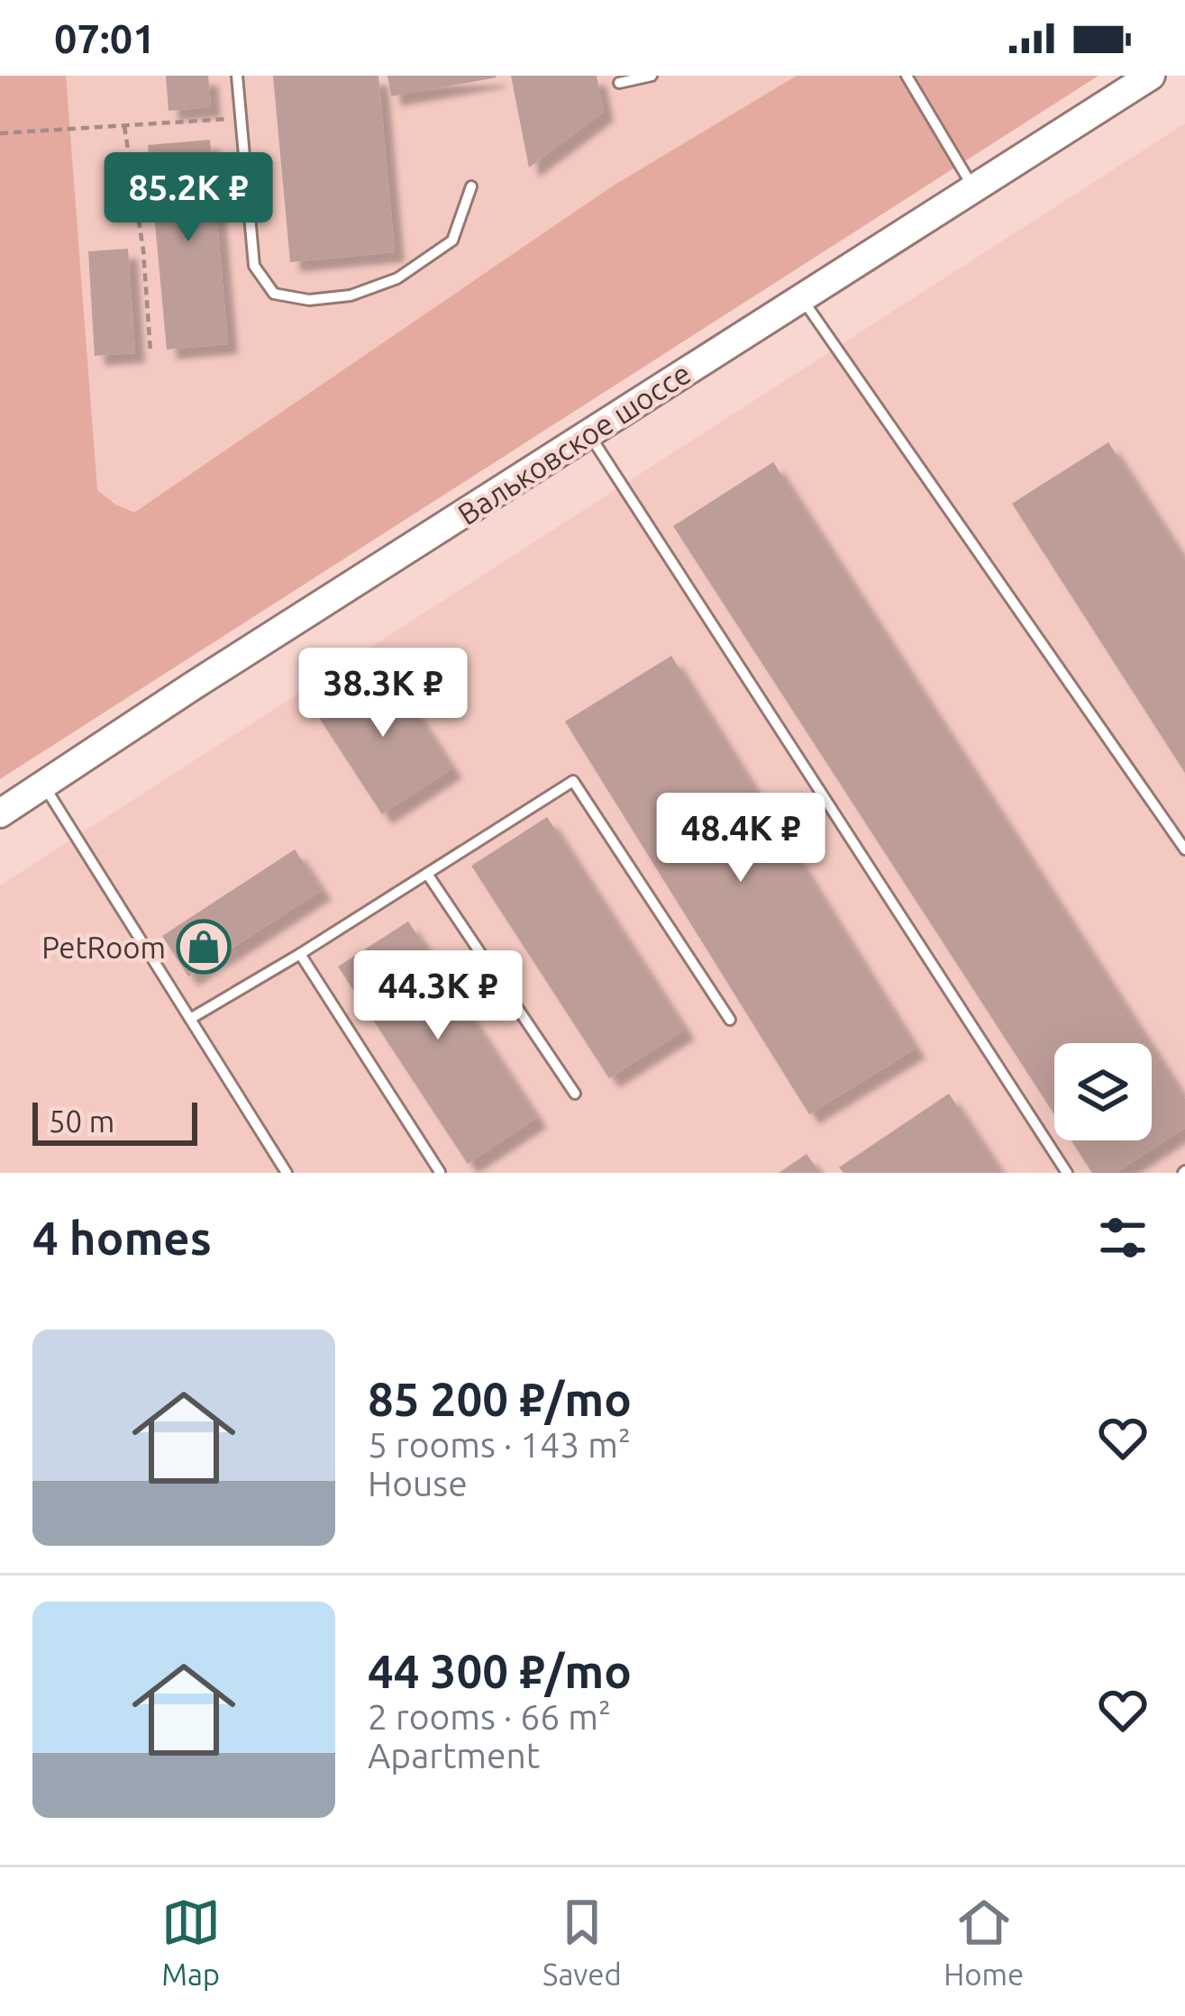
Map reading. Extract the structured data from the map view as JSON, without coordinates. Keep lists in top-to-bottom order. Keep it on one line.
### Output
{"streets":{"main road":["Вальковское шоссе"]},"places":{"shop":["PetRoom"]},"scale_bar":"50 m","page":{"status":"07:01","price":["85.2K ₽","38.3K ₽","48.4K ₽","44.3K ₽"],"scale":"50 m","heading":"4 homes","list":[{"name":"85 200 ₽/mo","note":"5 rooms · 143 m² · House"},{"name":"44 300 ₽/mo","note":"2 rooms · 66 m² · Apartment"}],"tabs":["Map","Saved","Home"]}}
